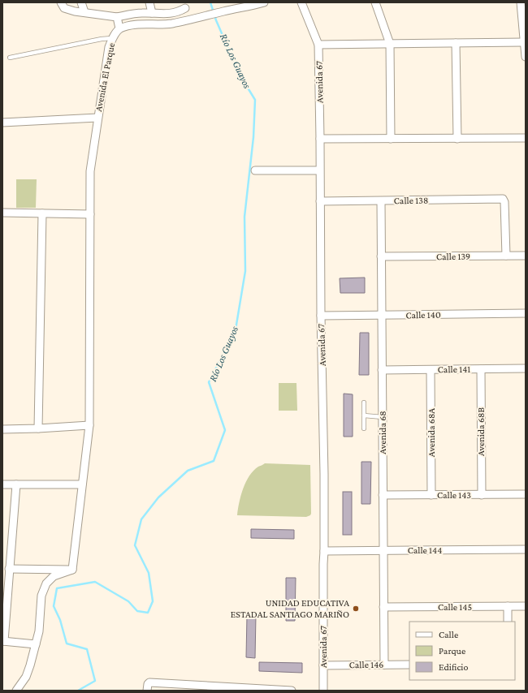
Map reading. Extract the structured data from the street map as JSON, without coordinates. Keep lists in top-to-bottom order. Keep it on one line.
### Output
{"streets":{"street":["Avenida El Parque","Avenida 67","Calle 138","Calle 139","Calle 140","Calle 141","Avenida 68B","Avenida 68","Avenida 68A","Calle 143","Calle 144","Calle 145","Calle 146"]},"crossings":[["Avenida 67","Calle 138"],["Avenida 67","Calle 140"],["Avenida 67","Calle 144"],["Avenida 67","Calle 146"],["Calle 138","Calle 139"],["Calle 138","Avenida 68"],["Calle 139","Avenida 68"],["Calle 140","Avenida 68"],["Calle 141","Avenida 68B"],["Calle 141","Avenida 68"],["Calle 141","Avenida 68A"],["Avenida 68B","Calle 143"],["Avenida 68","Calle 143"],["Avenida 68","Calle 144"],["Avenida 68","Calle 145"],["Avenida 68","Calle 146"],["Avenida 68A","Calle 143"]],"water":["Río Los Guayos"],"places":["UNIDAD EDUCATIVA ESTADAL SANTIAGO MARIÑO"],"legend":["Calle","Parque","Edificio"]}
